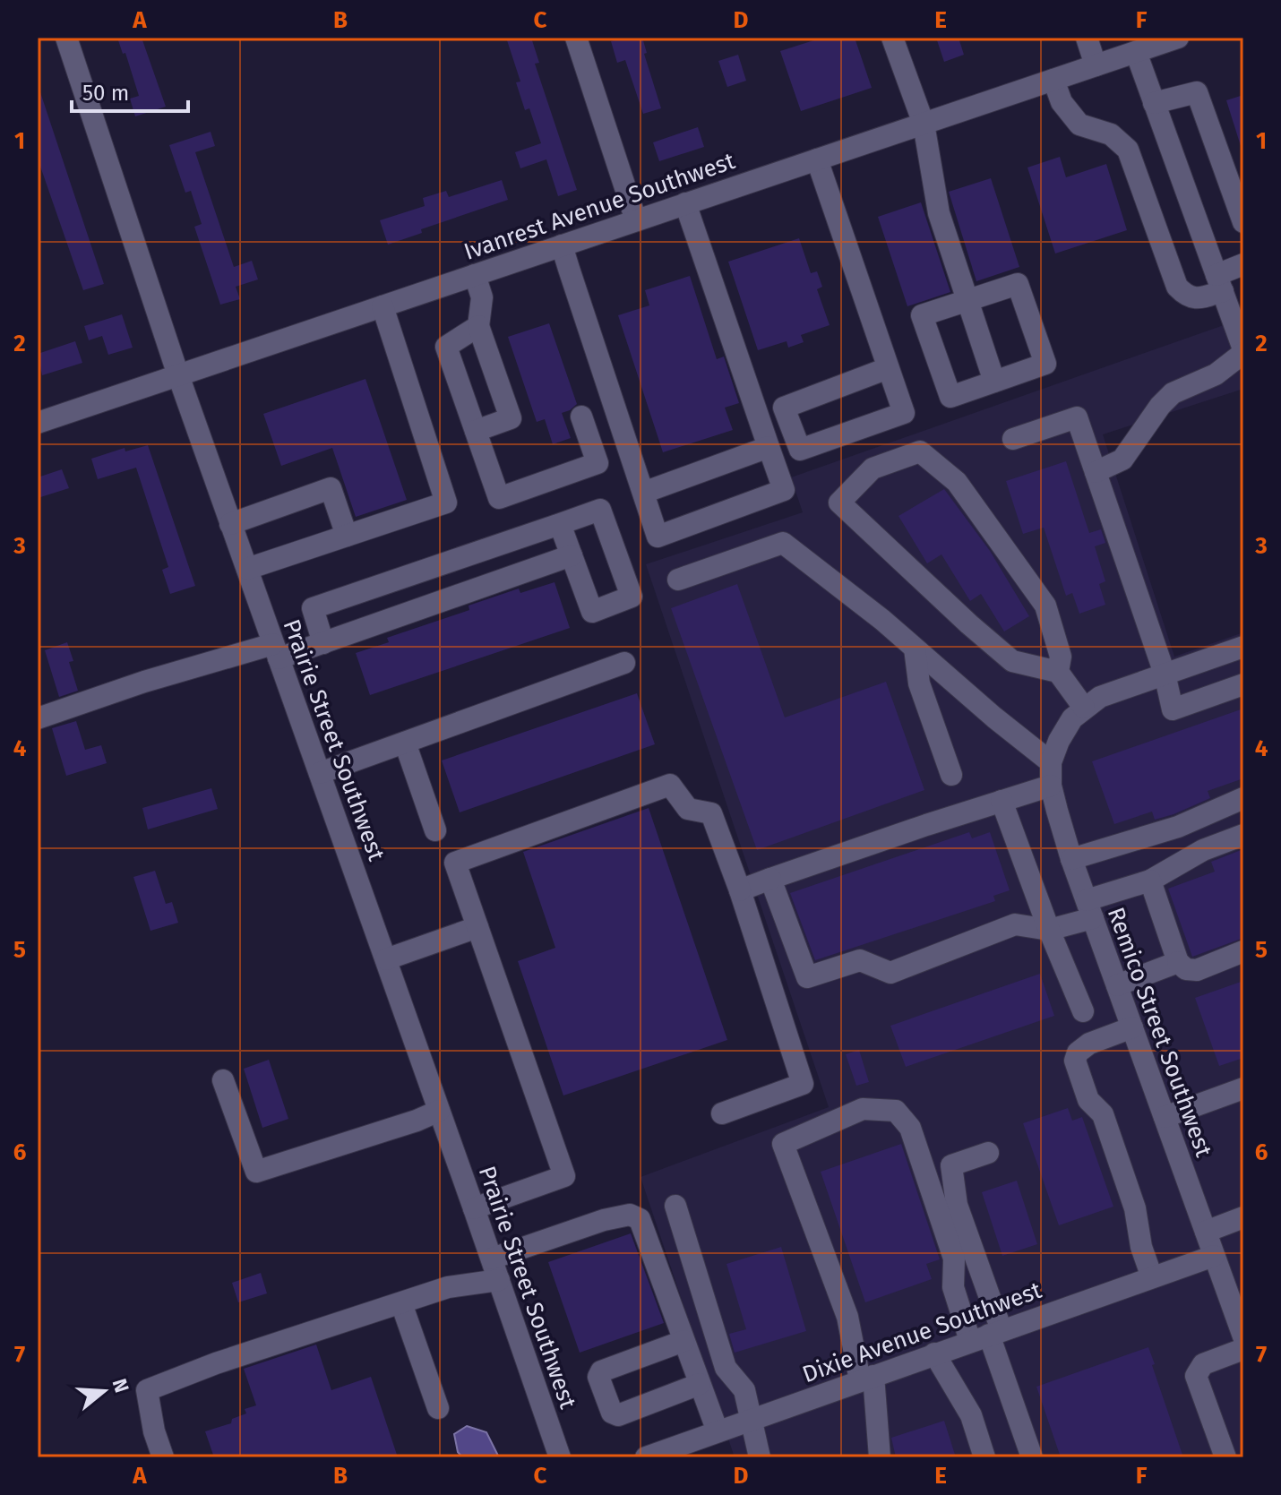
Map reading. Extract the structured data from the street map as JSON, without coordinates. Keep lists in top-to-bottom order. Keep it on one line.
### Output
{"streets":{"street":["Ivanrest Avenue Southwest","Prairie Street Southwest","Remico Street Southwest","Dixie Avenue Southwest"]},"crossings":[["Ivanrest Avenue Southwest","Prairie Street Southwest"],["Remico Street Southwest","Dixie Avenue Southwest"]],"scale_bar":"50 m","north":"right","grid":{"columns":["A","B","C","D","E","F"],"rows":["1","2","3","4","5","6","7"]}}
